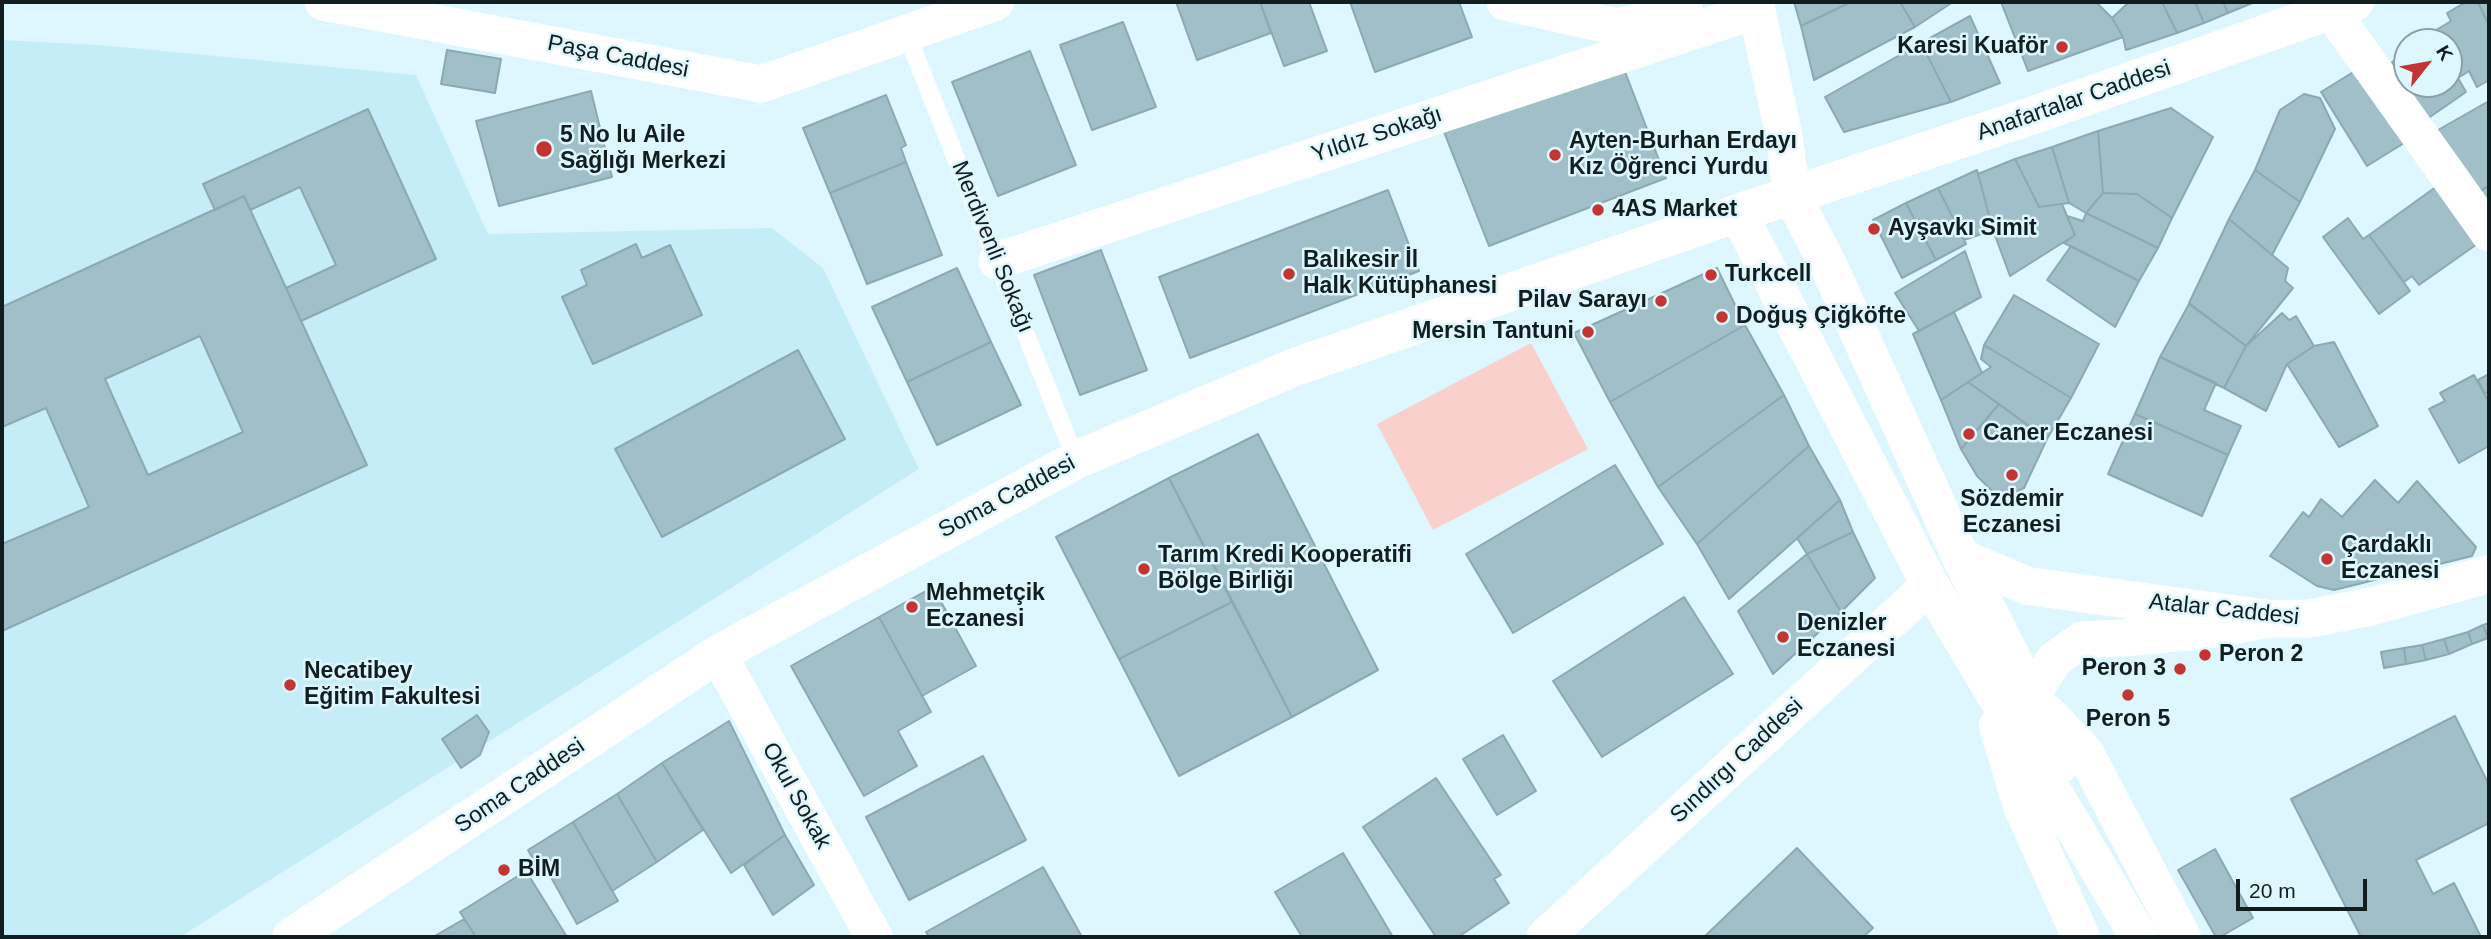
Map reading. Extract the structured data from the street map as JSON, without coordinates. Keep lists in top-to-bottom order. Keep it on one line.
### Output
{"streets":{"main road":["Anafartalar Caddesi","Soma Caddesi","Atalar Caddesi"],"street":["Paşa Caddesi","Yıldız Sokağı","Sındırgı Caddesi","Okul Sokak"],"lane":["Merdivenli Sokağı"]},"crossings":[["Paşa Caddesi","Merdivenli Sokağı"],["Anafartalar Caddesi","Soma Caddesi"],["Yıldız Sokağı","Merdivenli Sokağı"],["Merdivenli Sokağı","Soma Caddesi"],["Soma Caddesi","Okul Sokak"]],"places":["Karesi Kuaför","5 No lu Aile Sağlığı Merkezi","Ayten-Burhan Erdayı Kız Öğrenci Yurdu","4AS Market","Ayşavkı Simit","Balıkesir İl Halk Kütüphanesi","Turkcell","Pilav Sarayı","Doğuş Çiğköfte","Mersin Tantuni","Caner Eczanesi","Sözdemir Eczanesi","Çardaklı Eczanesi","Tarım Kredi Kooperatifi Bölge Birliği","Mehmetçik Eczanesi","Denizler Eczanesi","Peron 2","Peron 3","Necatibey Eğitim Fakultesi","Peron 5","BİM"],"scale_bar":"20 m","north":"top right"}
